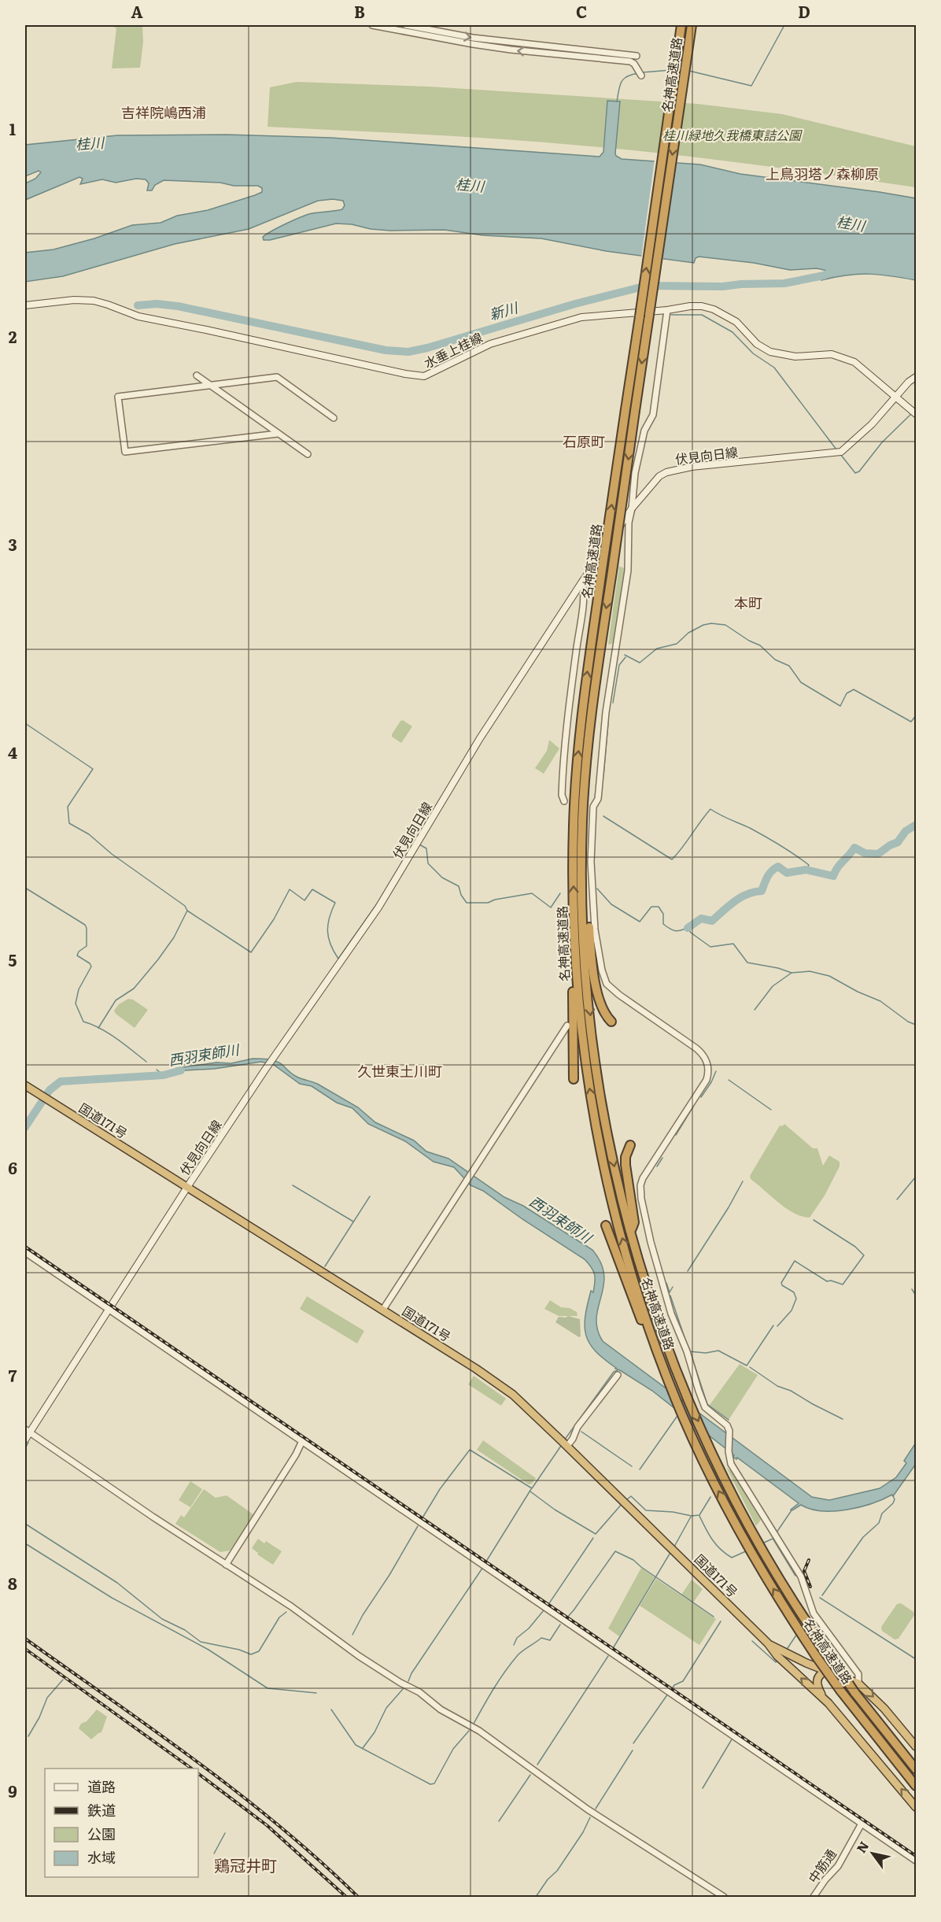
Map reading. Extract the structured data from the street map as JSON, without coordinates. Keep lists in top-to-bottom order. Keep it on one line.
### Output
{"streets":{"highway":["名神高速道路","国道171号"],"main road":["水垂上桂線","伏見向日線"],"street":["中筋通"]},"crossings":[["名神高速道路","国道171号"],["水垂上桂線","伏見向日線"],["伏見向日線","国道171号"]],"districts":["吉祥院嶋西浦","上鳥羽塔ノ森柳原","石原町","本町","久世東土川町","鶏冠井町"],"water":["桂川","新川","西羽束師川"],"parks":["桂川緑地久我橋東詰公園"],"legend":["道路","鉄道","公園","水域"],"north":"top left","grid":{"columns":["A","B","C","D"],"rows":["1","2","3","4","5","6","7","8","9"]}}
